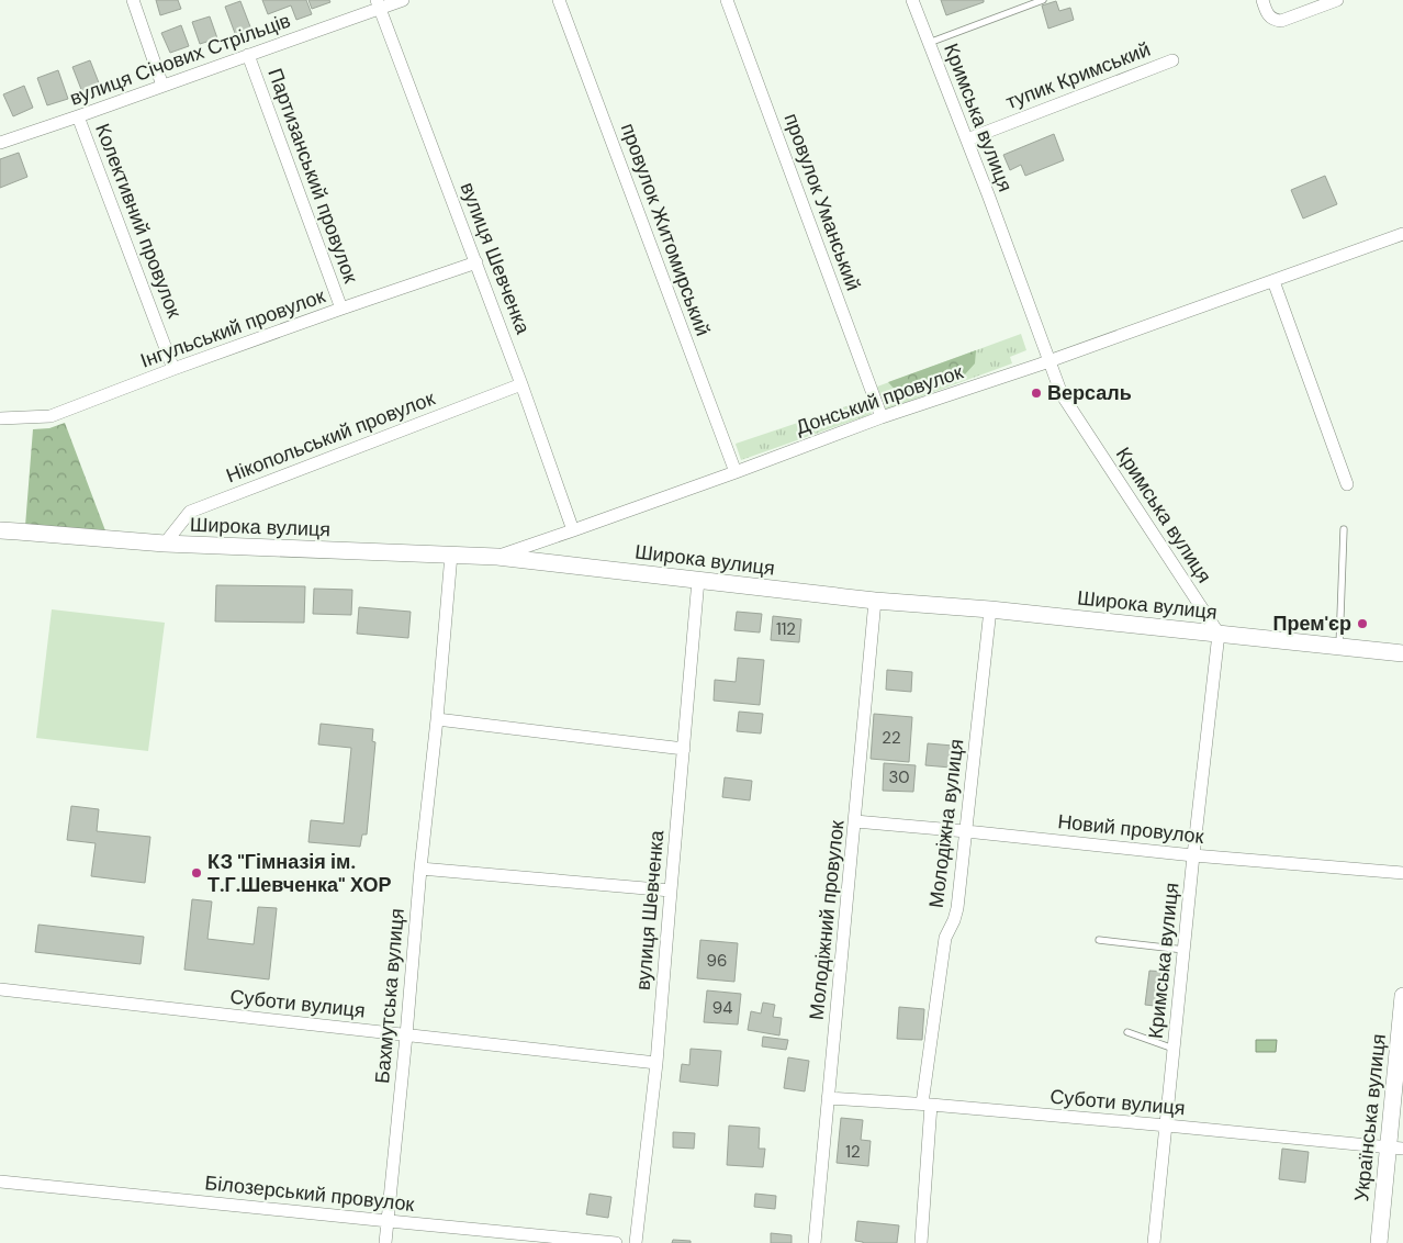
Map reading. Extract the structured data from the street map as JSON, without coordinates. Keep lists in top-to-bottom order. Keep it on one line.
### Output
{"streets":{"street":["вулиця Січових Стрільців","тупик Кримський","Кримська вулиця","Партизанський провулок","провулок Уманський","Колективний провулок","провулок Житомирський","вулиця Шевченка","Інгульський провулок","Донський провулок","Нікопольський провулок","Широка вулиця","Молодіжна вулиця","Новий провулок","Молодіжний провулок","Бахмутська вулиця","Суботи вулиця","Українська вулиця","Білозерський провулок"]},"crossings":[["вулиця Січових Стрільців","Партизанський провулок"],["вулиця Січових Стрільців","Колективний провулок"],["вулиця Січових Стрільців","вулиця Шевченка"],["тупик Кримський","Кримська вулиця"],["Кримська вулиця","Донський провулок"],["Кримська вулиця","Широка вулиця"],["Кримська вулиця","Новий провулок"],["Кримська вулиця","Суботи вулиця"],["Партизанський провулок","Інгульський провулок"],["провулок Уманський","Донський провулок"],["Колективний провулок","Інгульський провулок"],["провулок Житомирський","Донський провулок"],["вулиця Шевченка","Інгульський провулок"],["вулиця Шевченка","Донський провулок"],["вулиця Шевченка","Нікопольський провулок"],["вулиця Шевченка","Широка вулиця"],["вулиця Шевченка","Суботи вулиця"],["Донський провулок","Широка вулиця"],["Нікопольський провулок","Широка вулиця"],["Широка вулиця","Молодіжна вулиця"],["Широка вулиця","Молодіжний провулок"],["Широка вулиця","Бахмутська вулиця"],["Молодіжна вулиця","Новий провулок"],["Молодіжна вулиця","Суботи вулиця"],["Новий провулок","Молодіжний провулок"],["Молодіжний провулок","Суботи вулиця"],["Бахмутська вулиця","Суботи вулиця"],["Бахмутська вулиця","Білозерський провулок"],["Суботи вулиця","Українська вулиця"]],"places":["Версаль","Прем'єр","КЗ \"Гімназія ім. Т.Г.Шевченка\" ХОР"],"house_numbers":["112","22","30","96","94","12"]}
